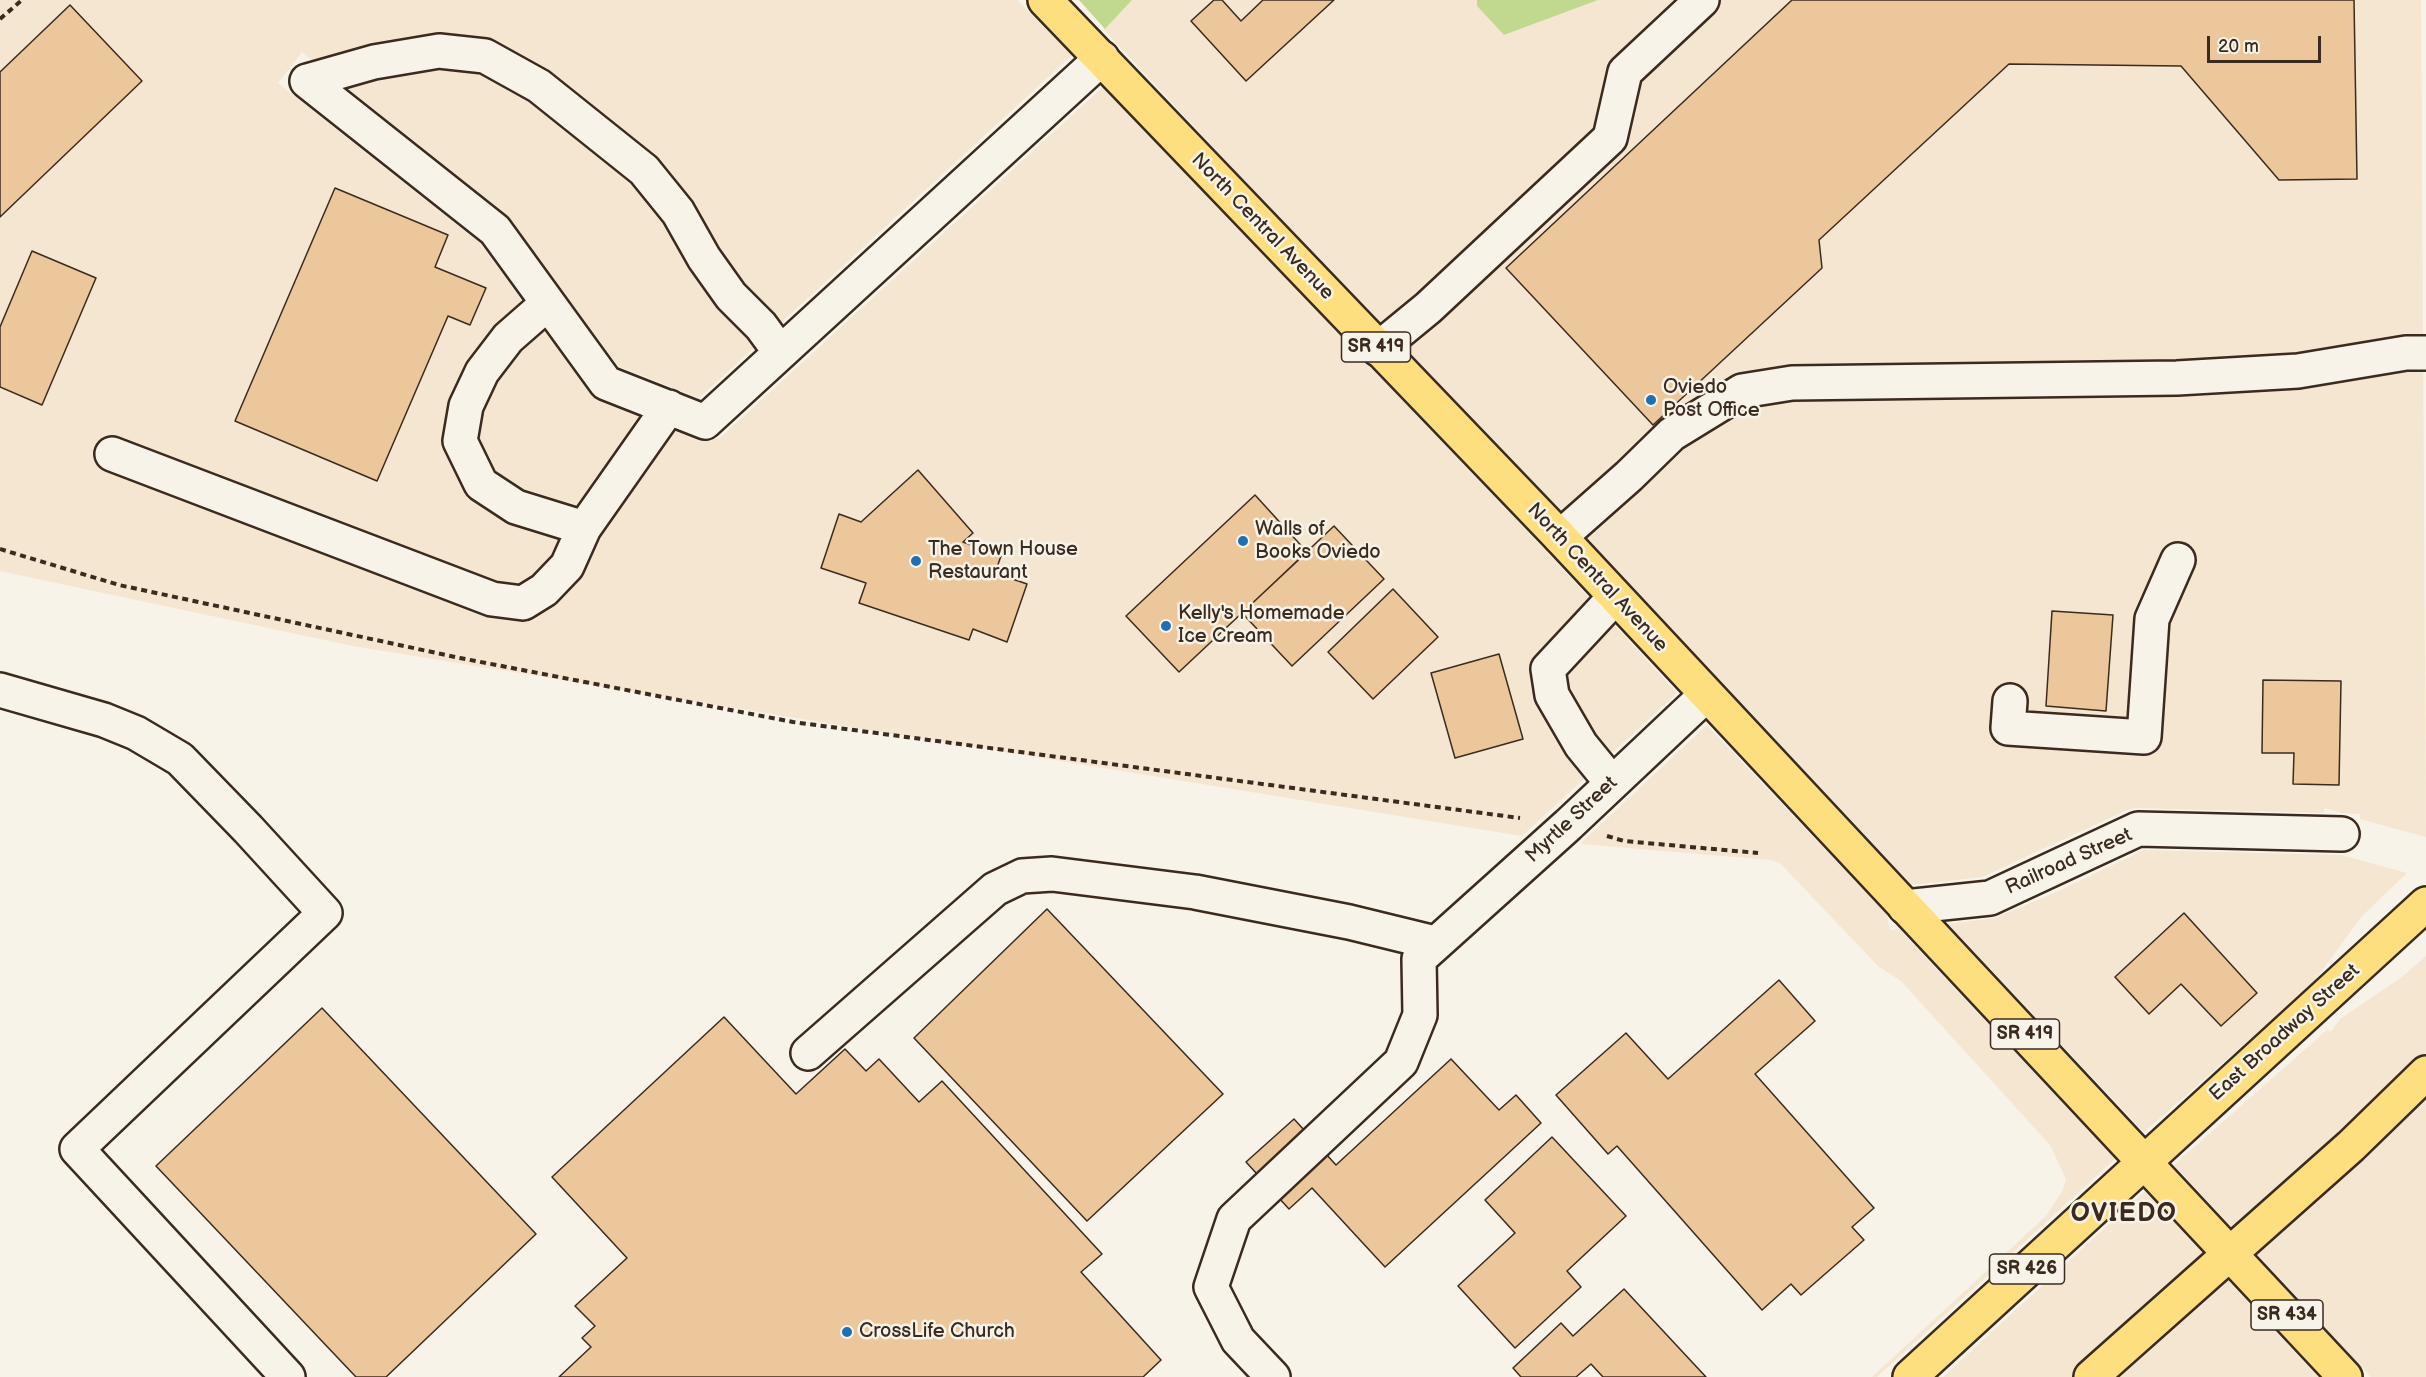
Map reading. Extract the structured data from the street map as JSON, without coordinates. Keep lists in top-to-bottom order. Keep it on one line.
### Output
{"streets":{"main road":["North Central Avenue","SR 419","East Broadway Street","SR 426","SR 434"],"street":["Myrtle Street","Railroad Street"]},"crossings":[["North Central Avenue","Myrtle Street"],["North Central Avenue","Railroad Street"],["North Central Avenue","East Broadway Street"],["North Central Avenue","SR 426"],["North Central Avenue","SR 434"],["East Broadway Street","SR 426"],["East Broadway Street","SR 434"],["SR 426","SR 434"]],"districts":["OVIEDO"],"places":["Oviedo Post Office","Walls of Books Oviedo","The Town House Restaurant","Kelly's Homemade Ice Cream","CrossLife Church"],"scale_bar":"20 m"}
